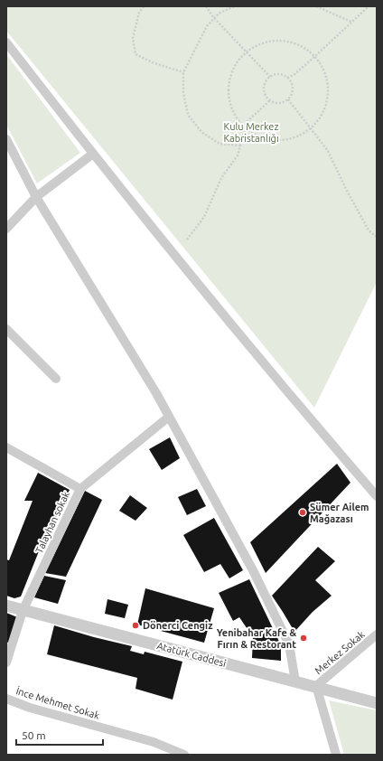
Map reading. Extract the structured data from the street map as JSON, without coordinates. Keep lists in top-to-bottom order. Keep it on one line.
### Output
{"streets":{"street":["Talayhan sokak","Merkez Sokak","Atatürk Caddesi","İnce Mehmet Sokak"]},"crossings":[["Talayhan sokak","Atatürk Caddesi"],["Merkez Sokak","Atatürk Caddesi"]],"parks":["Kulu Merkez Kabristanlığı"],"places":["Sümer Ailem Mağazası","Dönerci Cengiz","Yenibahar Kafe & Fırın & Restorant"],"scale_bar":"50 m"}
